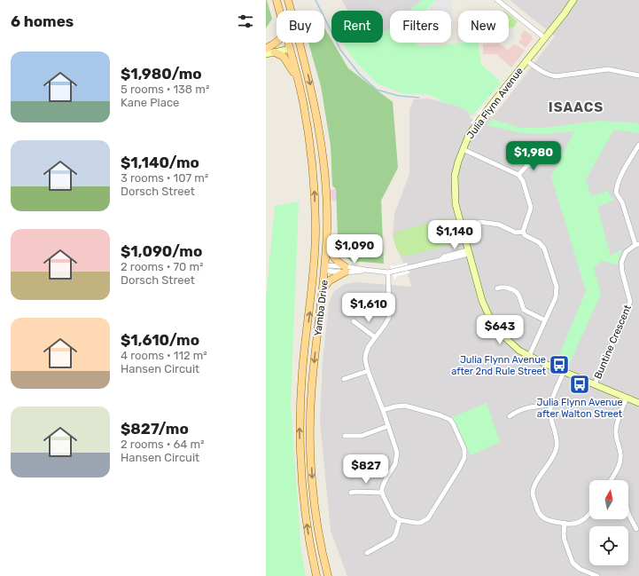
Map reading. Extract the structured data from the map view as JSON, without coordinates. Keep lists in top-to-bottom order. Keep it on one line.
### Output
{"streets":{"main road":["Yamba Drive"],"street":["Julia Flynn Avenue","Buntine Crescent"]},"crossings":[["Julia Flynn Avenue","Buntine Crescent"]],"districts":["ISAACS"],"places":{"bus stop":["Julia Flynn Avenue after 2nd Rule Street","Julia Flynn Avenue after Walton Street"]},"north":"top","page":{"heading":"6 homes","chip":["Buy","Rent","Filters","New"],"list":[{"name":"$1,980/mo","note":"5 rooms · 138 m² · Kane Place"},{"name":"$1,140/mo","note":"3 rooms · 107 m² · Dorsch Street"},{"name":"$1,090/mo","note":"2 rooms · 70 m² · Dorsch Street"},{"name":"$1,610/mo","note":"4 rooms · 112 m² · Hansen Circuit"},{"name":"$827/mo","note":"2 rooms · 64 m² · Hansen Circuit"}],"price":["$1,980","$1,140","$1,090","$1,610","$643","$827"]}}
